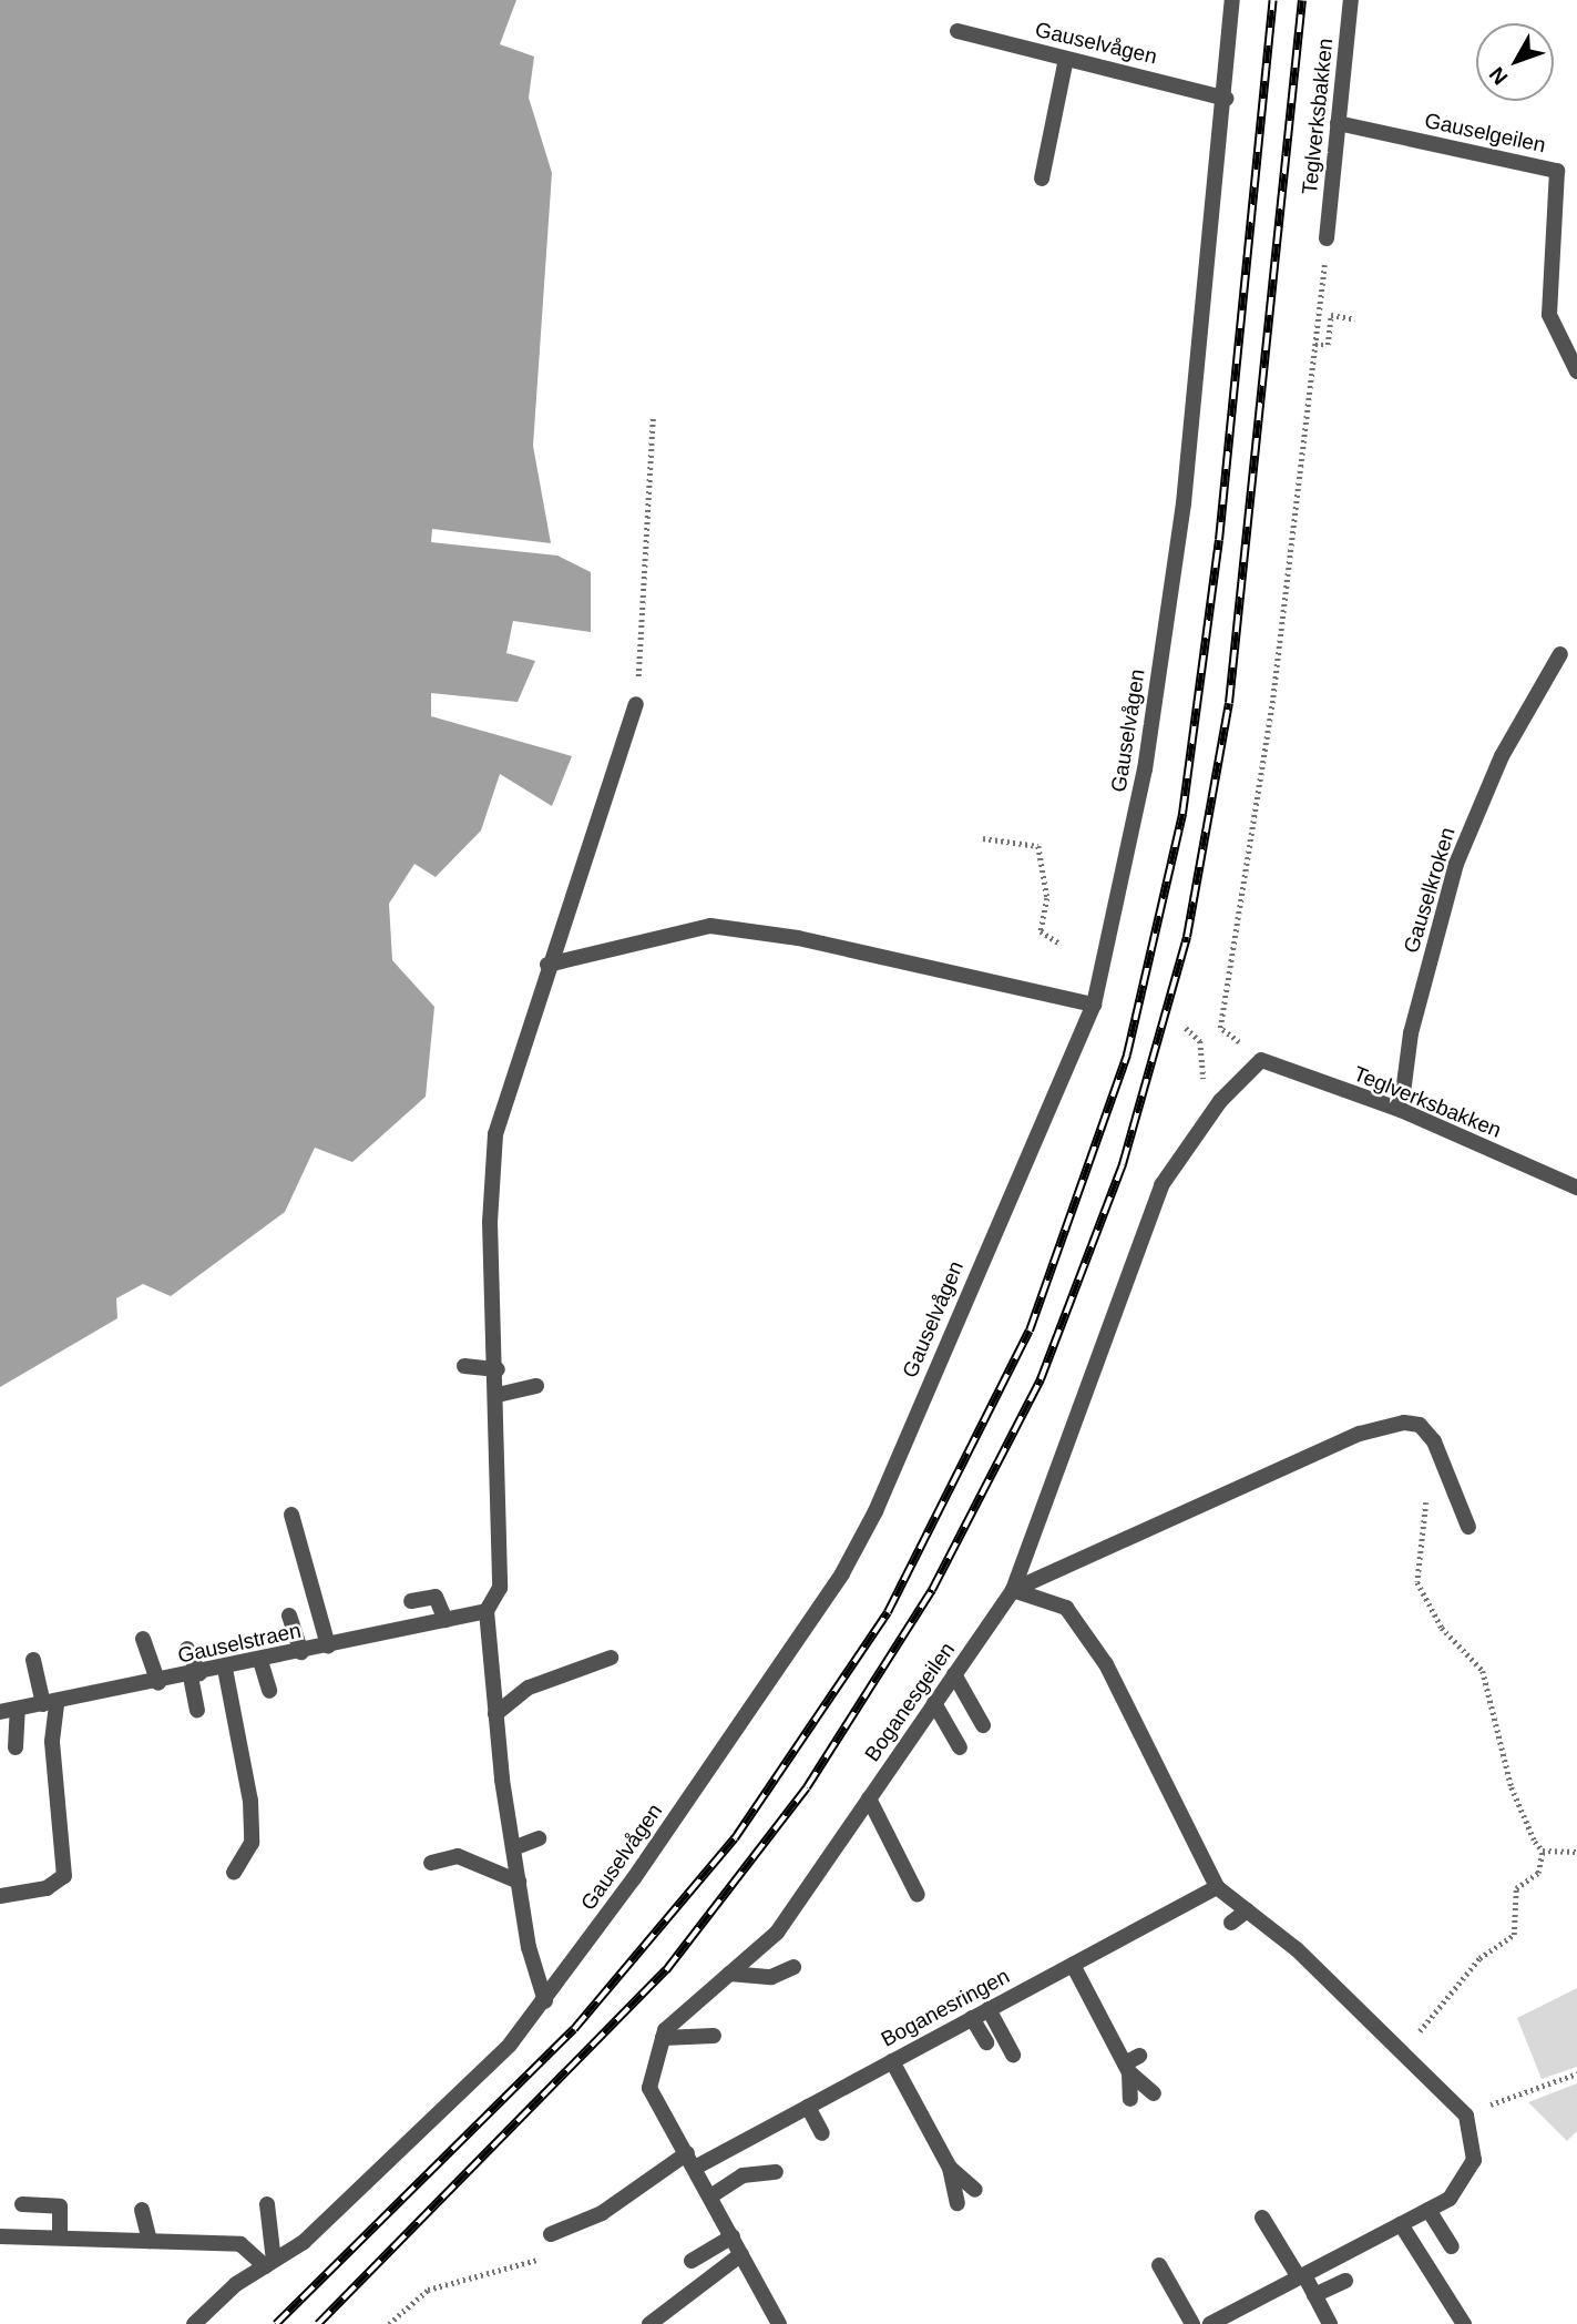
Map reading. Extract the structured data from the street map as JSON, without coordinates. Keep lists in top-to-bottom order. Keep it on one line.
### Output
{"streets":{"street":["Gauselvågen","Teglverksbakken","Gauselgeilen","Gauselkroken","Gauselstraen","Boganesgeilen","Boganesringen"]},"crossings":[["Teglverksbakken","Gauselgeilen"],["Teglverksbakken","Gauselkroken"],["Teglverksbakken","Boganesgeilen"]],"north":"bottom left"}
